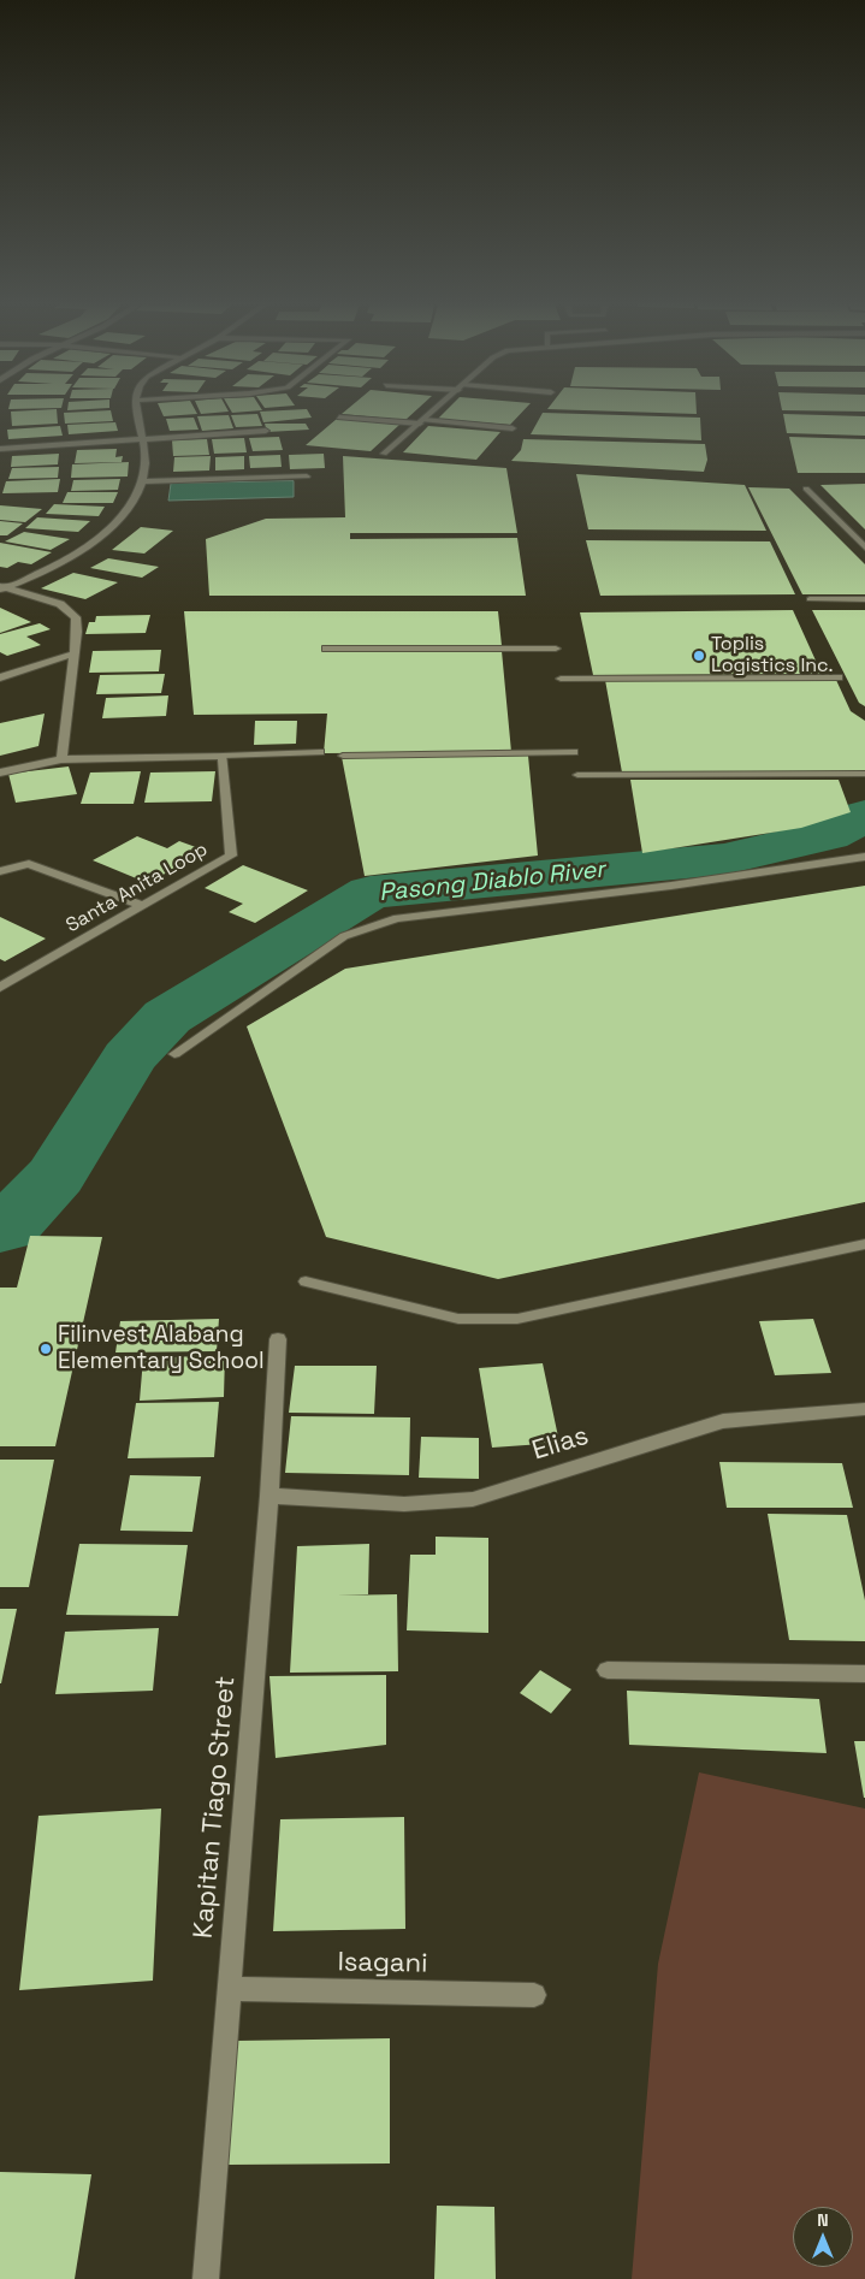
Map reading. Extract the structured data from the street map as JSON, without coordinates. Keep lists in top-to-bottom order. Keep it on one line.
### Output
{"streets":{"street":["Santa Anita Loop","Elias","Kapitan Tiago Street","Isagani"]},"crossings":[["Elias","Kapitan Tiago Street"],["Kapitan Tiago Street","Isagani"]],"water":["Pasong Diablo River"],"places":["Toplis Logistics Inc.","Filinvest Alabang Elementary School"],"north":"top"}
